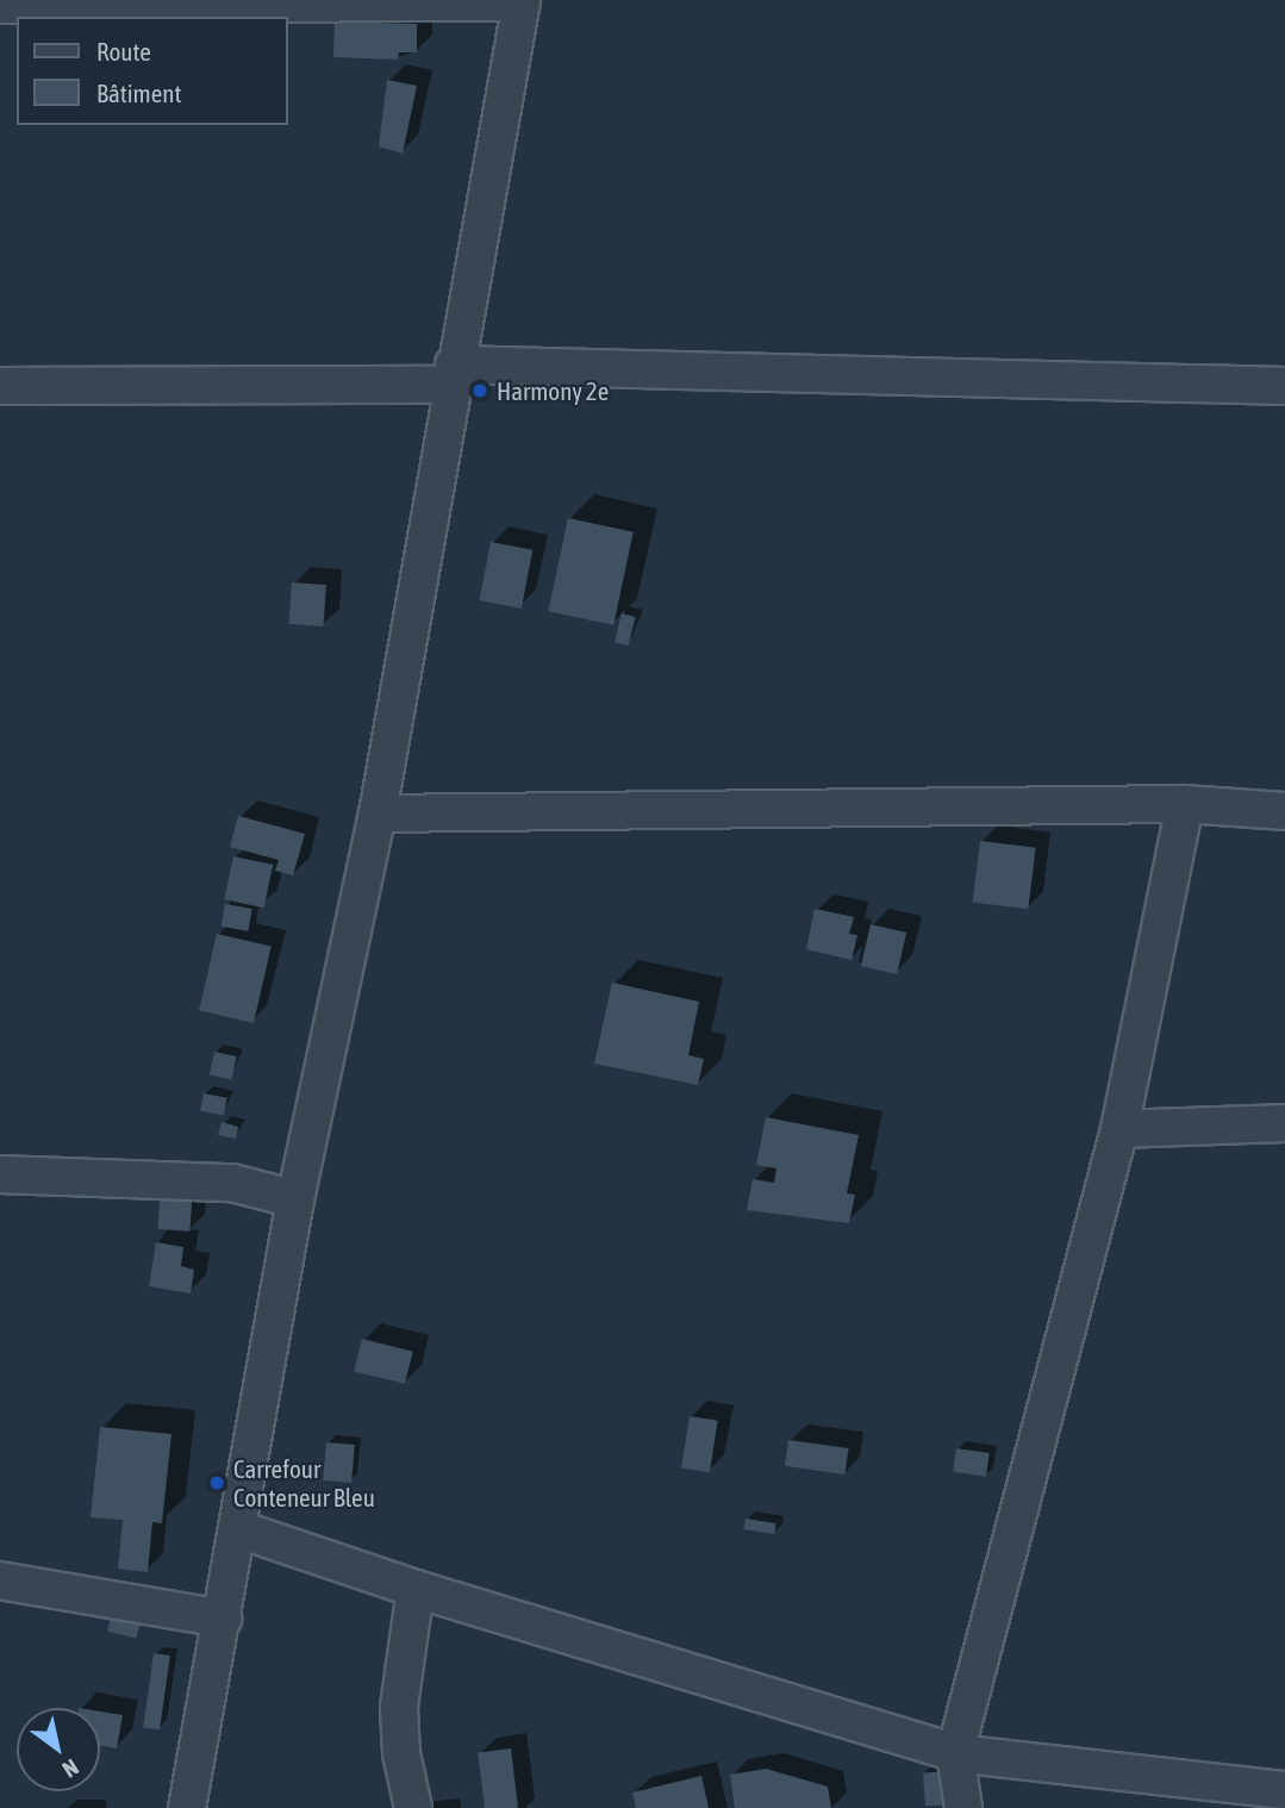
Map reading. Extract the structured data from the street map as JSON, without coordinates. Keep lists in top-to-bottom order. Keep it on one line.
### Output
{"places":["Harmony 2e","Carrefour Conteneur Bleu"],"legend":["Route","Bâtiment"],"north":"bottom right"}
